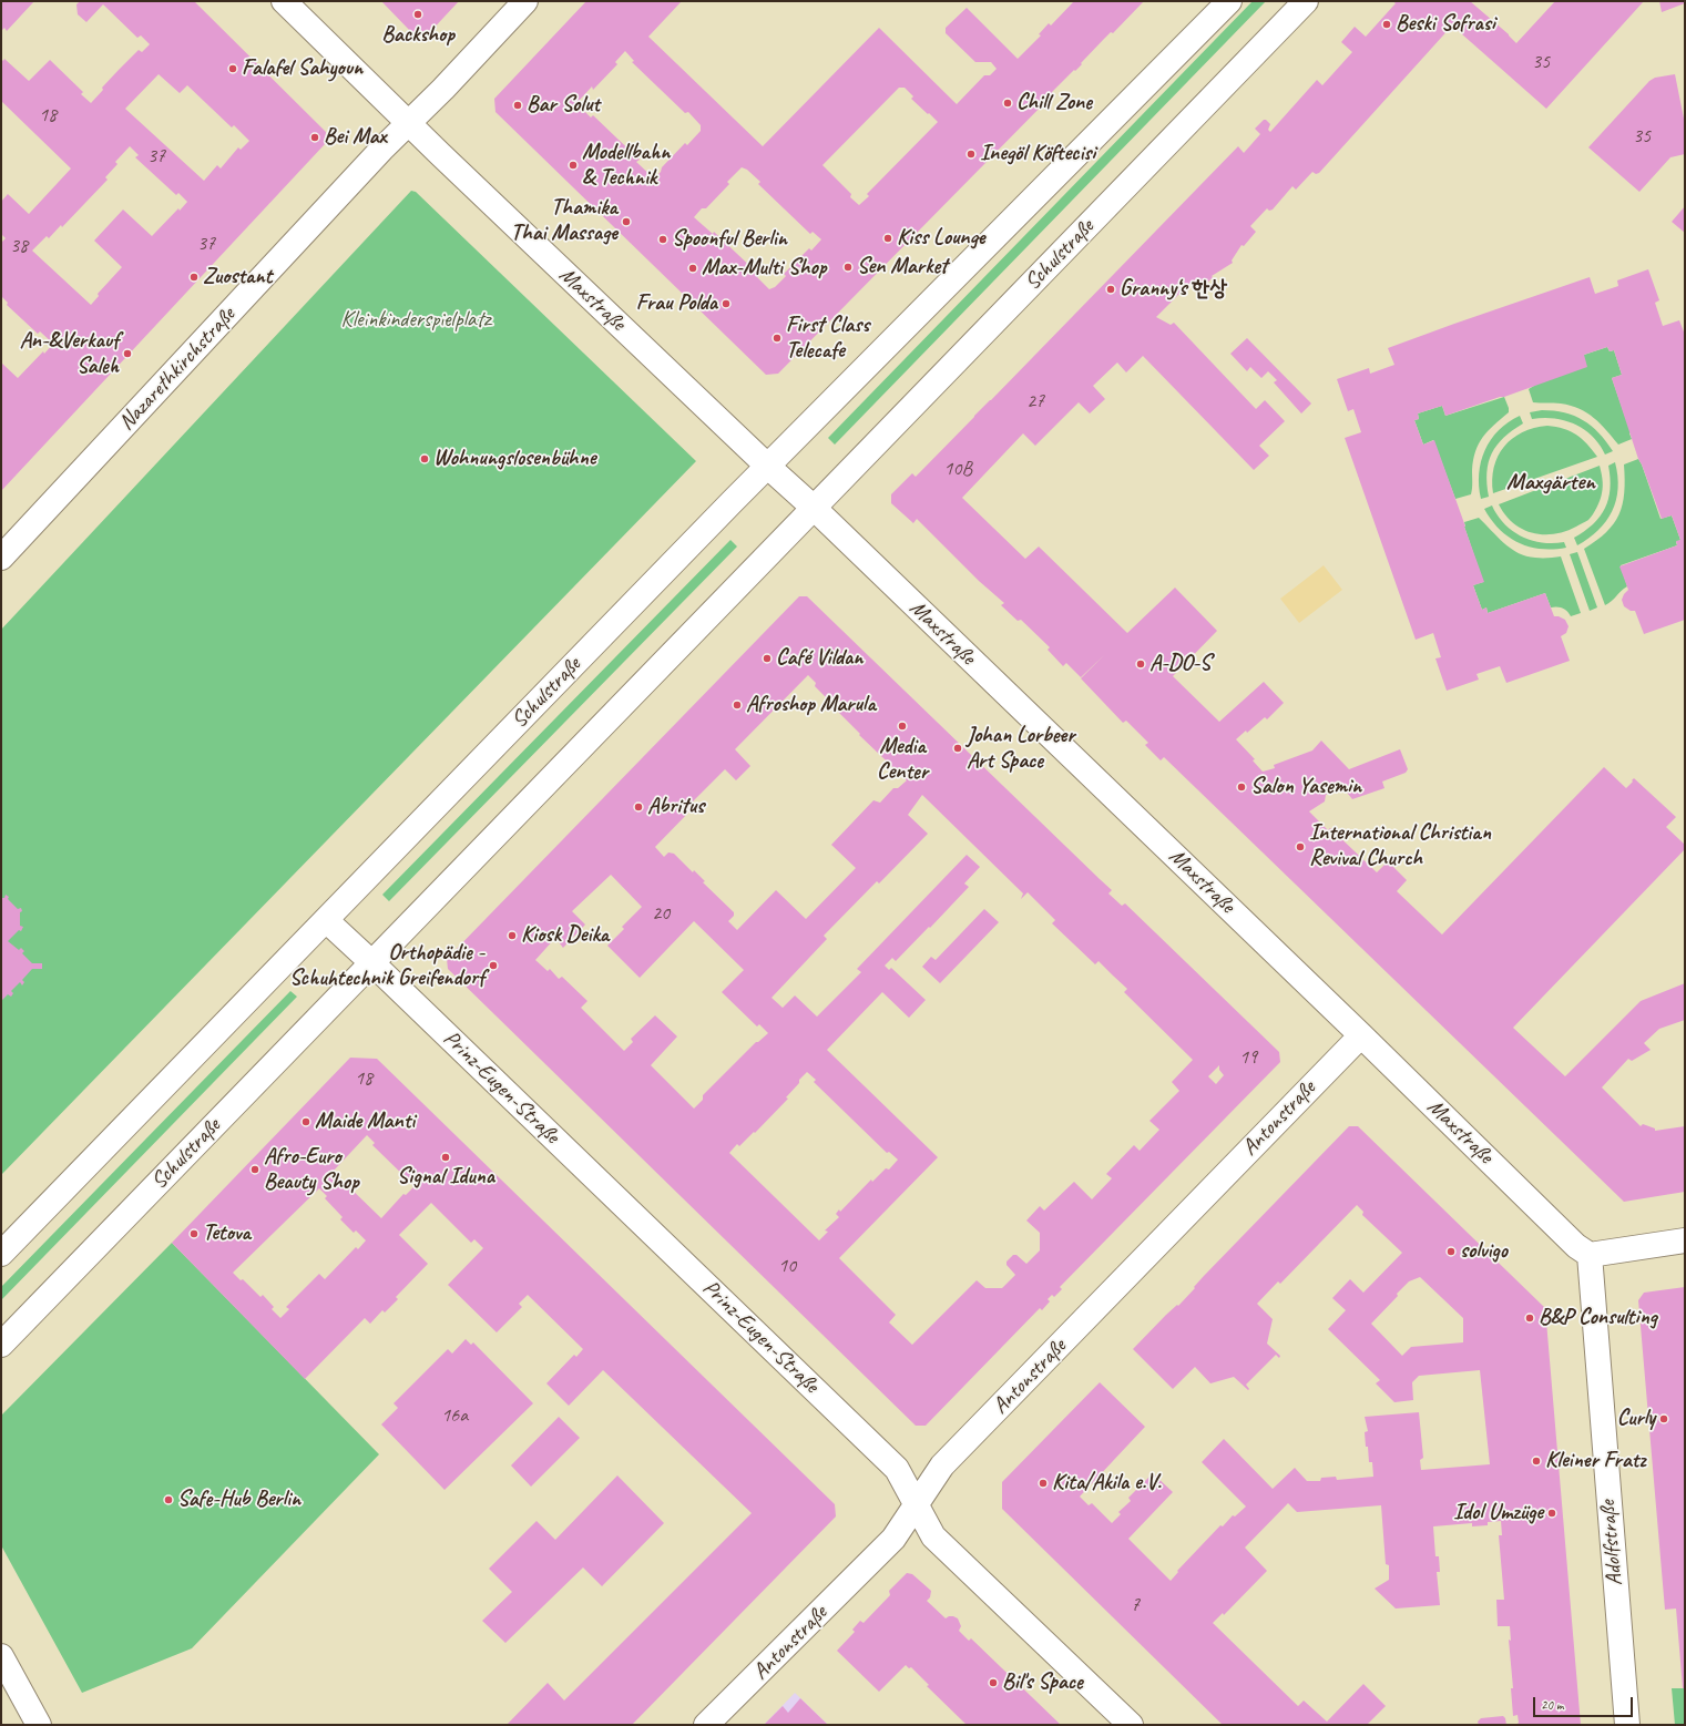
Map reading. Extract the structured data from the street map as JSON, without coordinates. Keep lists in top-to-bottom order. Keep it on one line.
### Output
{"streets":{"street":["Schulstraße","Maxstraße","Nazarethkirchstraße","Prinz-Eugen-Straße","Antonstraße","Adolfstraße"]},"crossings":[["Schulstraße","Maxstraße"],["Schulstraße","Prinz-Eugen-Straße"],["Maxstraße","Nazarethkirchstraße"],["Maxstraße","Antonstraße"],["Maxstraße","Adolfstraße"],["Prinz-Eugen-Straße","Antonstraße"]],"districts":["Maxgärten"],"parks":["Kleinkinderspielplatz"],"places":["Backshop","Beski Sofrasi","Falafel Sahyoun","Chill Zone","Bar Solut","Bei Max","Inegöl Köftecisi","Modellbahn & Technik","Thamika Thai Massage","Kiss Lounge","Spoonful Berlin","Sen Market","Max-Multi Shop","Zuostant","Granny‘s 한상","Frau Polda","First Class Telecafe","An-&Verkauf Saleh","Wohnungslosenbühne","Café Vildan","A-DO-S","Afroshop Marula","Media Center","Johan Lorbeer Art Space","Salon Yasemin","Abritus","International Christian Revival Church","Kiosk Deika","Orthopädie - Schuhtechnik Greifendorf","Maide Manti","Signal Iduna","Afro-Euro Beauty Shop","Tetova","solvigo","B&P Consulting","Curly","Kleiner Fratz","Kita/Akila e.V.","Safe-Hub Berlin","Idol Umzüge","Bil's Space"],"house_numbers":["35","18","35","37","37","38","27","10B","20","19","18","10","16a","7"],"scale_bar":"20 m"}
